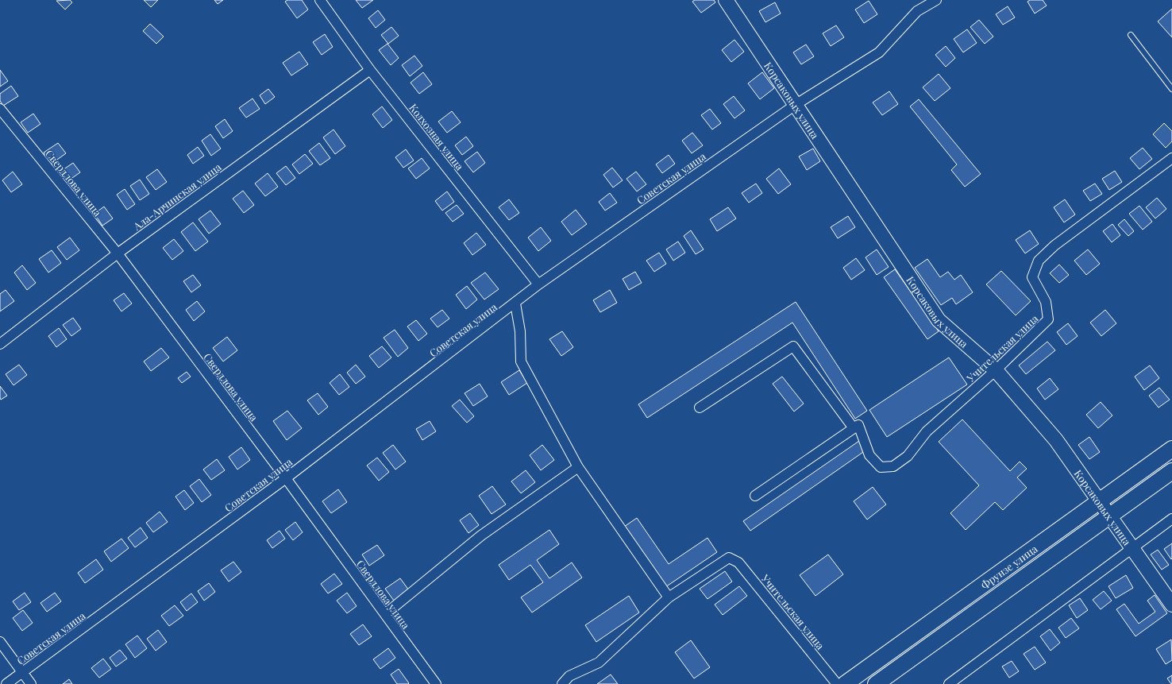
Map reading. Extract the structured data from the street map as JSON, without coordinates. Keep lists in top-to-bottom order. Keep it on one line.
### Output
{"streets":{"main road":["Фрунзе улица"],"street":["Корсаковых улица","Колхозная улица","Советская улица","Свердлова улица","Ала-Арчинская улица","Учительская улица"]},"crossings":[["Корсаковых улица","Советская улица"],["Корсаковых улица","Учительская улица"],["Корсаковых улица","Фрунзе улица"],["Колхозная улица","Советская улица"],["Колхозная улица","Ала-Арчинская улица"],["Советская улица","Свердлова улица"],["Свердлова улица","Ала-Арчинская улица"]]}
